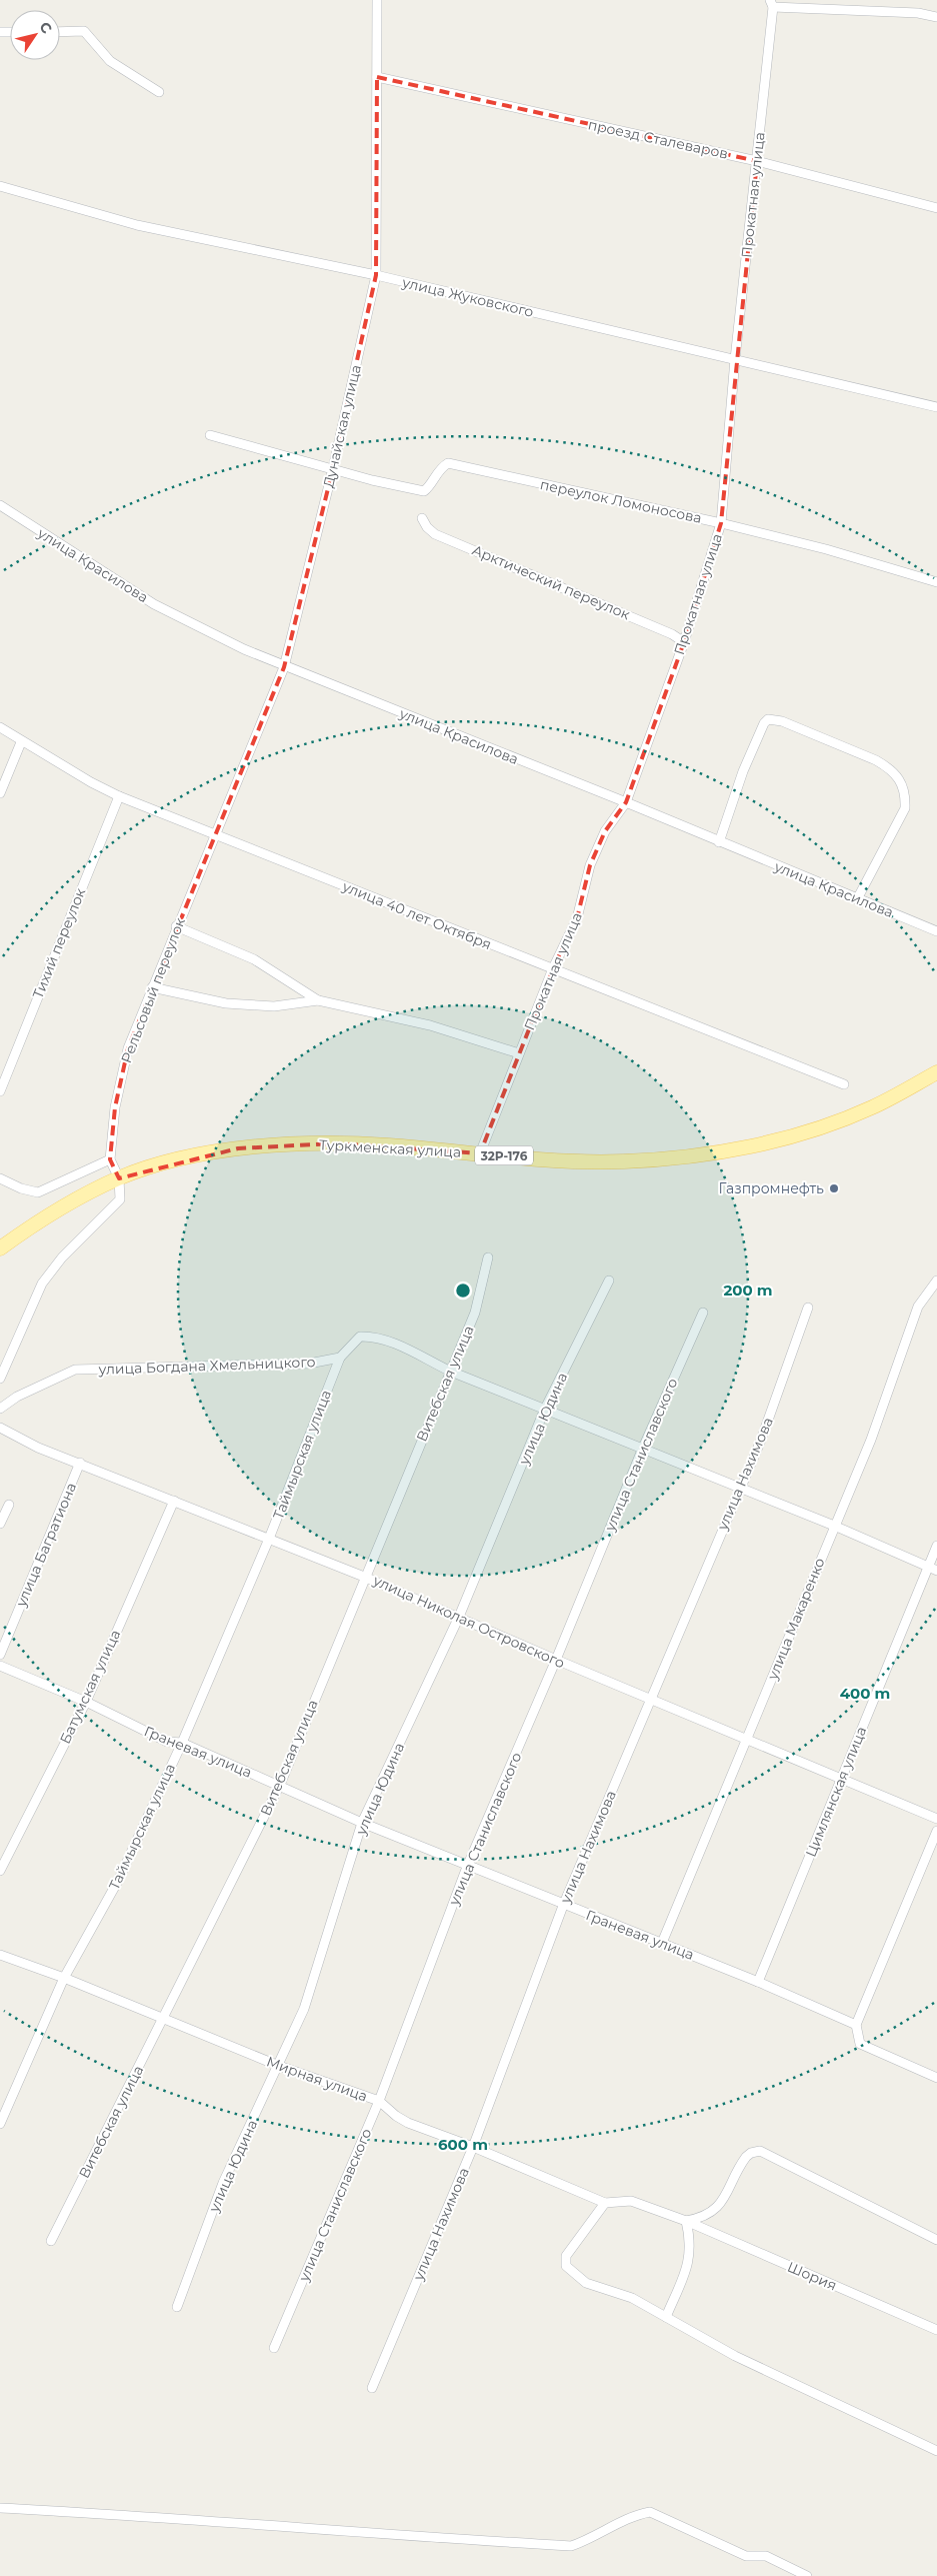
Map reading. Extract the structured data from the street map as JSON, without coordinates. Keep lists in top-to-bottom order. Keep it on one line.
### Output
{"streets":{"main road":["Туркменская улица","32Р-176"],"street":["проезд Сталеваров","Прокатная улица","улица Жуковского","Дунайская улица","переулок Ломоносова","улица Красилова","Арктический переулок","улица 40 лет Октября","Тихий переулок","Рельсовый переулок","улица Богдана Хмельницкого","Витебская улица","улица Юдина","Таймырская улица","улица Станиславского","улица Нахимова","улица Багратиона","улица Макаренко","улица Николая Островского","Батумская улица","Граневая улица","Цимлянская улица","Мирная улица","Шория"]},"crossings":[["проезд Сталеваров","Прокатная улица"],["проезд Сталеваров","Дунайская улица"],["Прокатная улица","улица Жуковского"],["Прокатная улица","переулок Ломоносова"],["Прокатная улица","улица Красилова"],["Прокатная улица","Арктический переулок"],["Прокатная улица","улица 40 лет Октября"],["Прокатная улица","Туркменская улица"],["улица Жуковского","Дунайская улица"],["Дунайская улица","переулок Ломоносова"],["Дунайская улица","улица Красилова"],["Дунайская улица","улица 40 лет Октября"],["Дунайская улица","Рельсовый переулок"],["улица 40 лет Октября","Тихий переулок"],["улица 40 лет Октября","Рельсовый переулок"],["улица Богдана Хмельницкого","Таймырская улица"],["Витебская улица","улица Николая Островского"],["Витебская улица","Граневая улица"],["Витебская улица","Мирная улица"],["улица Юдина","улица Николая Островского"],["улица Юдина","Граневая улица"],["улица Юдина","Мирная улица"],["Таймырская улица","улица Николая Островского"],["Таймырская улица","Граневая улица"],["Таймырская улица","Мирная улица"],["улица Станиславского","улица Николая Островского"],["улица Станиславского","Граневая улица"],["улица Станиславского","Мирная улица"],["улица Нахимова","улица Николая Островского"],["улица Нахимова","Граневая улица"],["улица Нахимова","Мирная улица"],["улица Багратиона","улица Николая Островского"],["улица Макаренко","улица Николая Островского"],["улица Макаренко","Граневая улица"],["улица Николая Островского","Батумская улица"],["улица Николая Островского","Цимлянская улица"],["Батумская улица","Граневая улица"],["Граневая улица","Цимлянская улица"],["Мирная улица","Шория"]],"places":["Газпромнефть"],"north":"top right","rings":["200 m","400 m","600 m"]}
